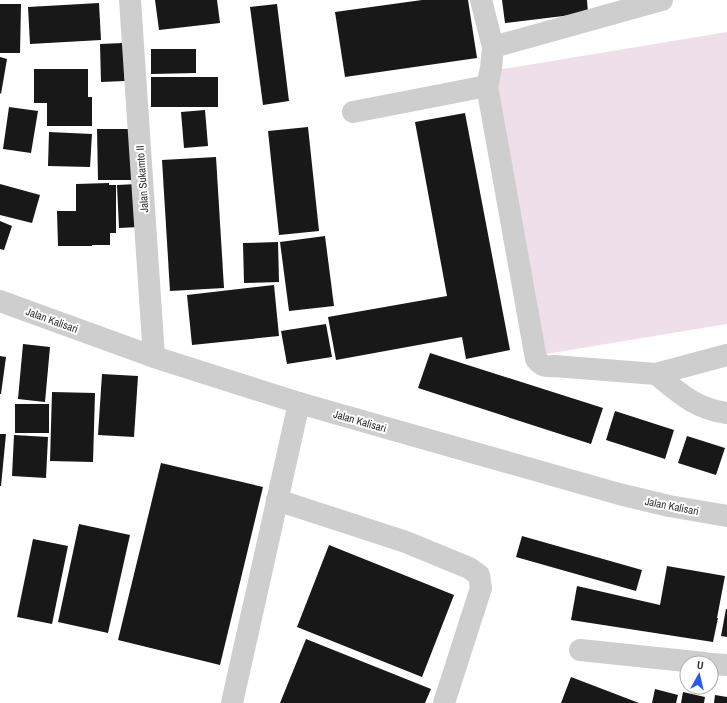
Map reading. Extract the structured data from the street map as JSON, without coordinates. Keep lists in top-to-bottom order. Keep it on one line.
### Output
{"streets":{"street":["Jalan Sukamto II","Jalan Kalisari"]},"crossings":[["Jalan Sukamto II","Jalan Kalisari"]],"north":"top"}
